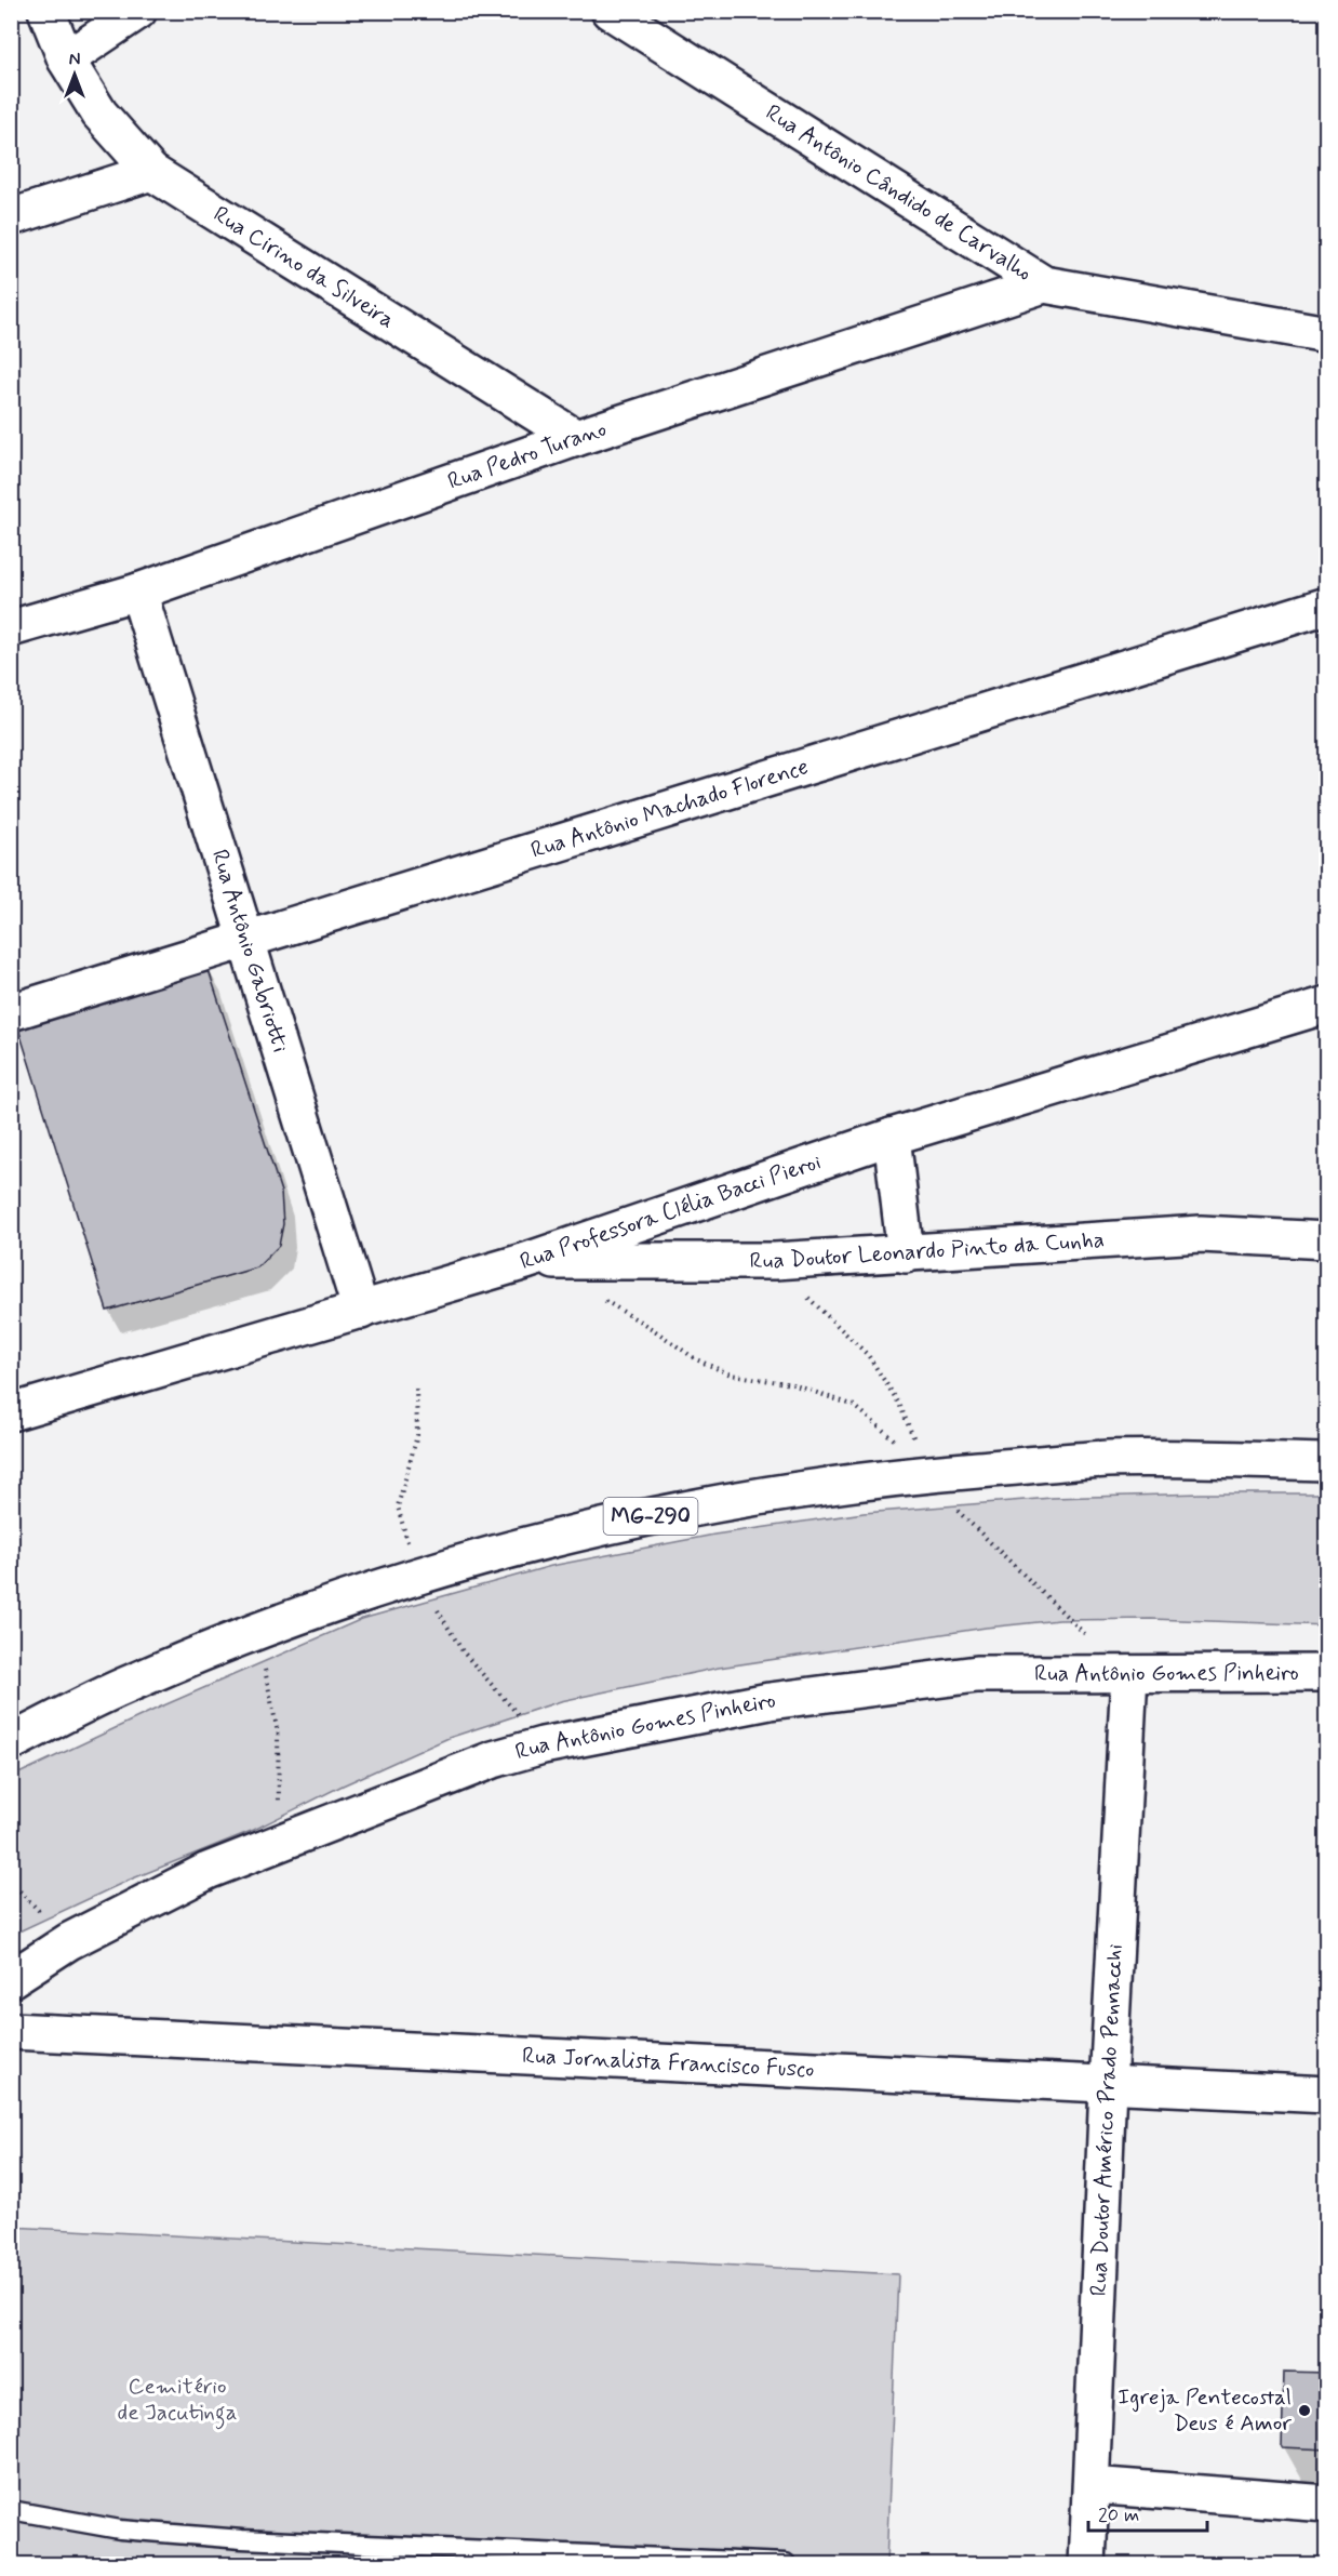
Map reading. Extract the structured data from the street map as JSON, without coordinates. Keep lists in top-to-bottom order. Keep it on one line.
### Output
{"streets":{"main road":["Rua Antônio Cândido de Carvalho","Rua Cirino da Silveira","Rua Pedro Turano","Rua Antônio Machado Florence","Rua Antônio Gabriotti","Rua Professora Clélia Bacci Pieroi","Rua Doutor Leonardo Pinto da Cunha","MG-290","Rua Antônio Gomes Pinheiro","Rua Jornalista Francisco Fusco","Rua Doutor Américo Prado Pennacchi"]},"crossings":[["Rua Antônio Cândido de Carvalho","Rua Pedro Turano"],["Rua Cirino da Silveira","Rua Pedro Turano"],["Rua Pedro Turano","Rua Antônio Gabriotti"],["Rua Antônio Machado Florence","Rua Antônio Gabriotti"],["Rua Antônio Gabriotti","Rua Professora Clélia Bacci Pieroi"],["Rua Professora Clélia Bacci Pieroi","Rua Doutor Leonardo Pinto da Cunha"],["Rua Antônio Gomes Pinheiro","Rua Doutor Américo Prado Pennacchi"],["Rua Jornalista Francisco Fusco","Rua Doutor Américo Prado Pennacchi"]],"parks":["Cemitério de Jacutinga"],"places":["Igreja Pentecostal Deus é Amor"],"scale_bar":"20 m","north":"top"}
